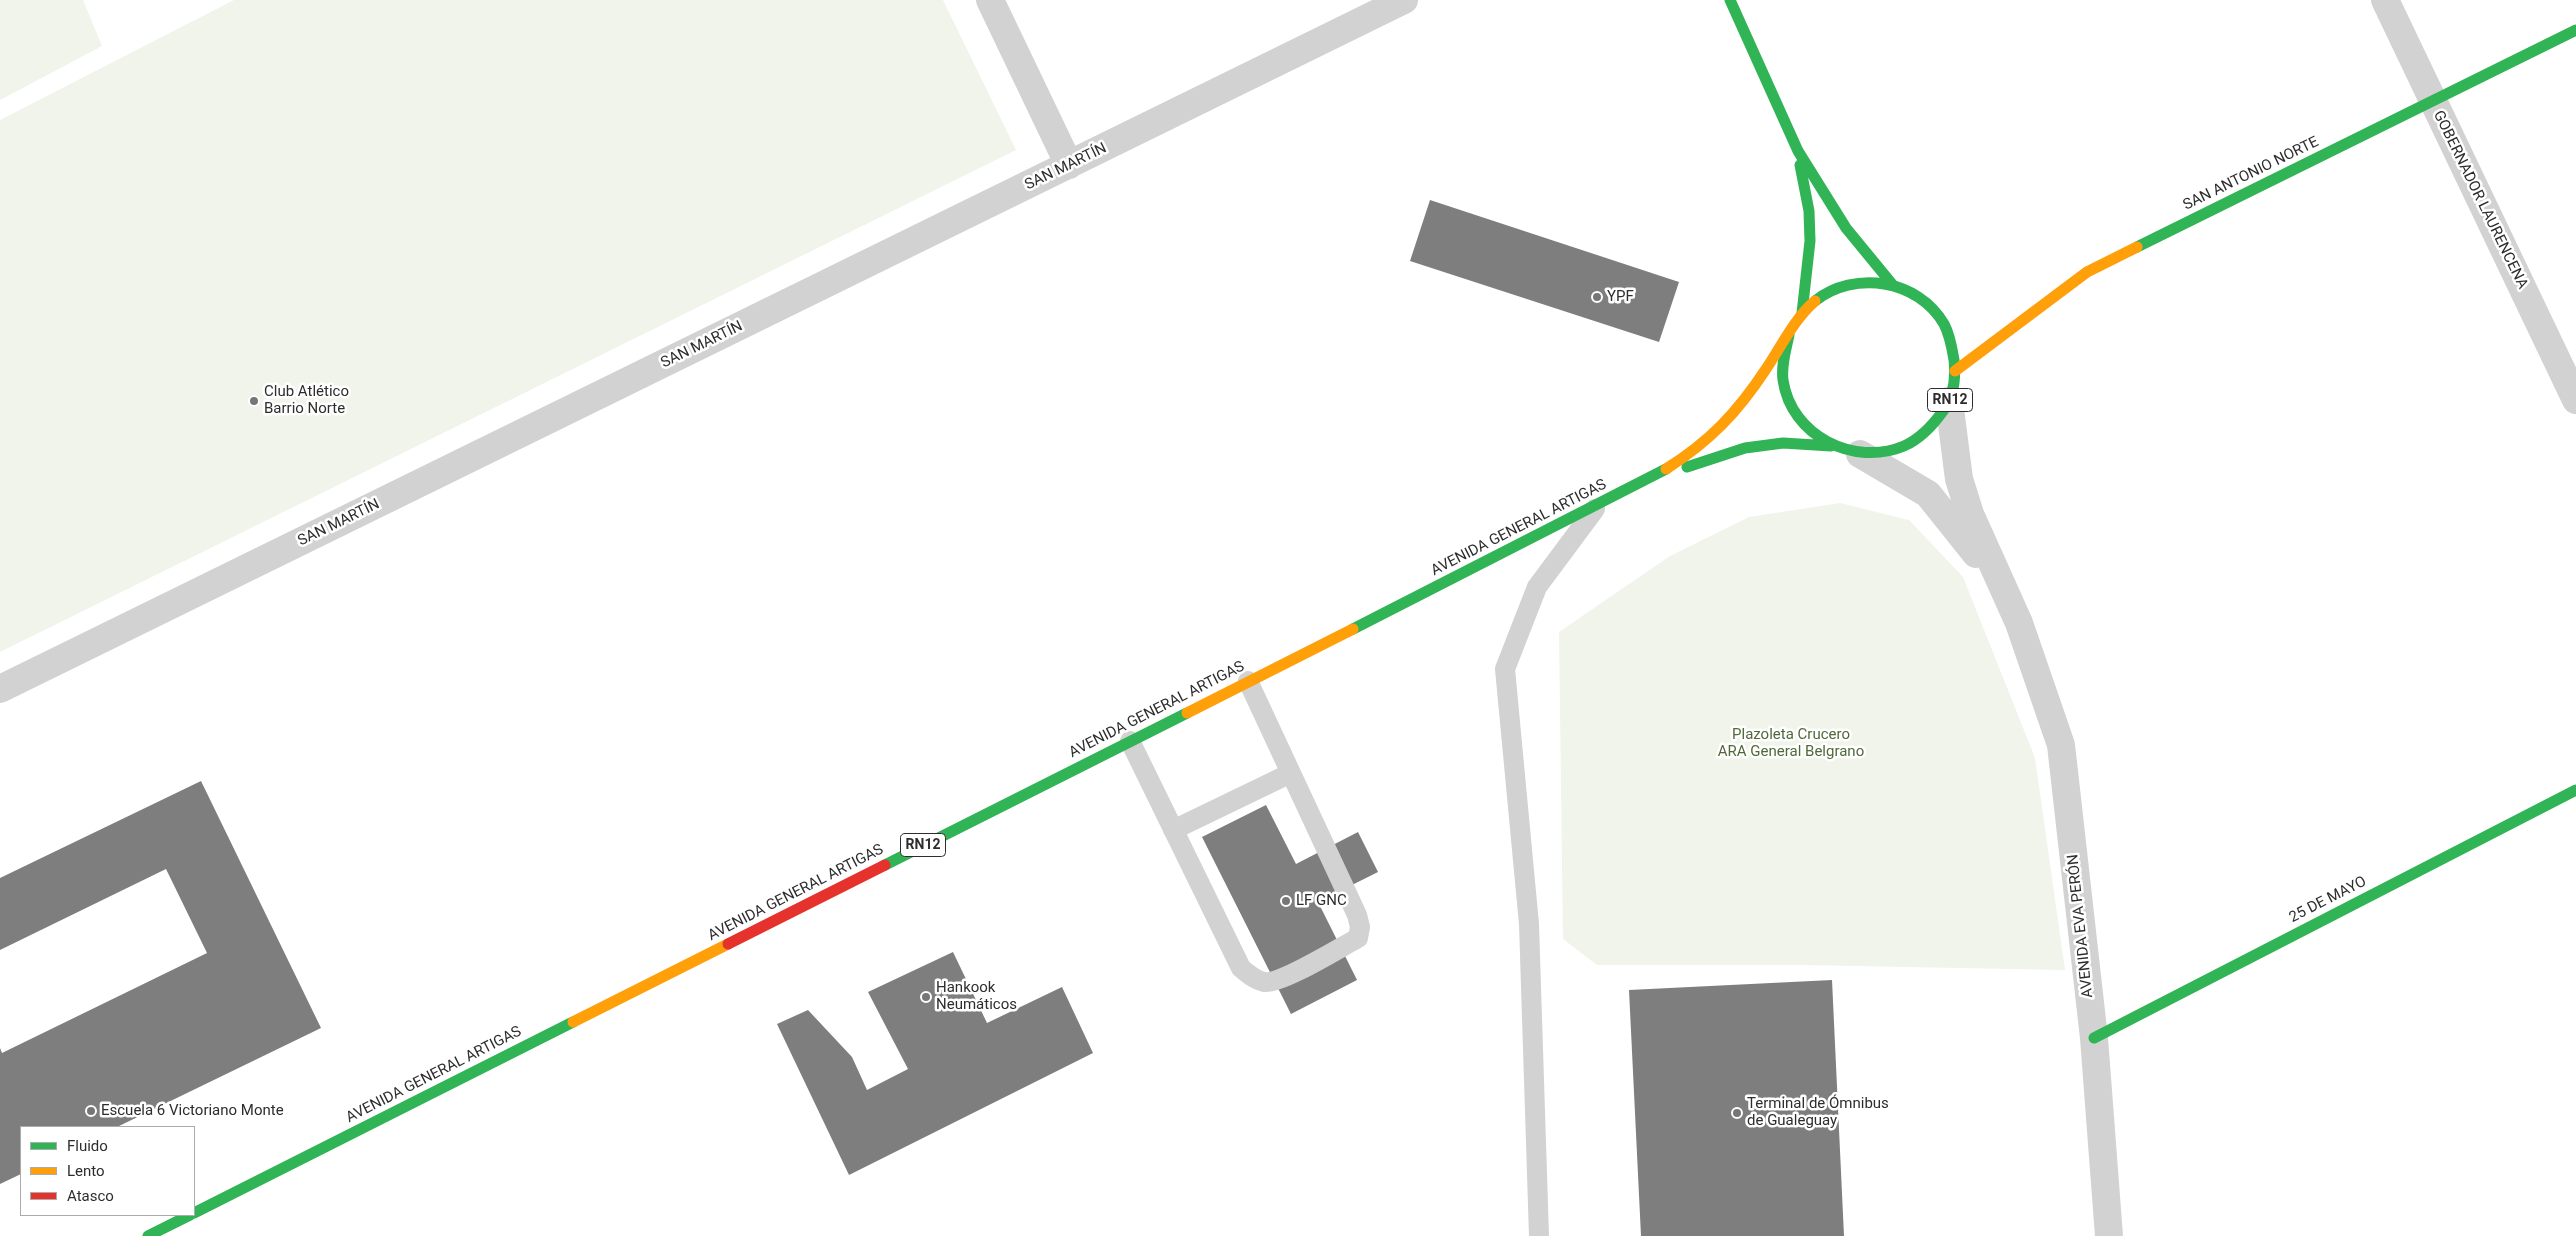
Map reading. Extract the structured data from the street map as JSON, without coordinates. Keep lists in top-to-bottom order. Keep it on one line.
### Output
{"streets":{"main road":["SAN ANTONIO NORTE","RN12","AVENIDA GENERAL ARTIGAS","25 DE MAYO"],"street":["SAN MARTÍN","GOBERNADOR LAURENCENA","AVENIDA EVA PERÓN"]},"crossings":[["SAN ANTONIO NORTE","GOBERNADOR LAURENCENA"],["SAN ANTONIO NORTE","RN12"],["SAN ANTONIO NORTE","AVENIDA GENERAL ARTIGAS"],["SAN ANTONIO NORTE","AVENIDA EVA PERÓN"],["RN12","AVENIDA GENERAL ARTIGAS"],["RN12","AVENIDA EVA PERÓN"],["AVENIDA GENERAL ARTIGAS","AVENIDA EVA PERÓN"],["25 DE MAYO","AVENIDA EVA PERÓN"]],"parks":["Plazoleta Crucero ARA General Belgrano"],"places":["YPF","Club Atlético Barrio Norte","LF GNC","Hankook Neumáticos","Escuela 6 Victoriano Monte","Terminal de Ómnibus de Gualeguay"],"legend":["Fluido","Lento","Atasco"]}
